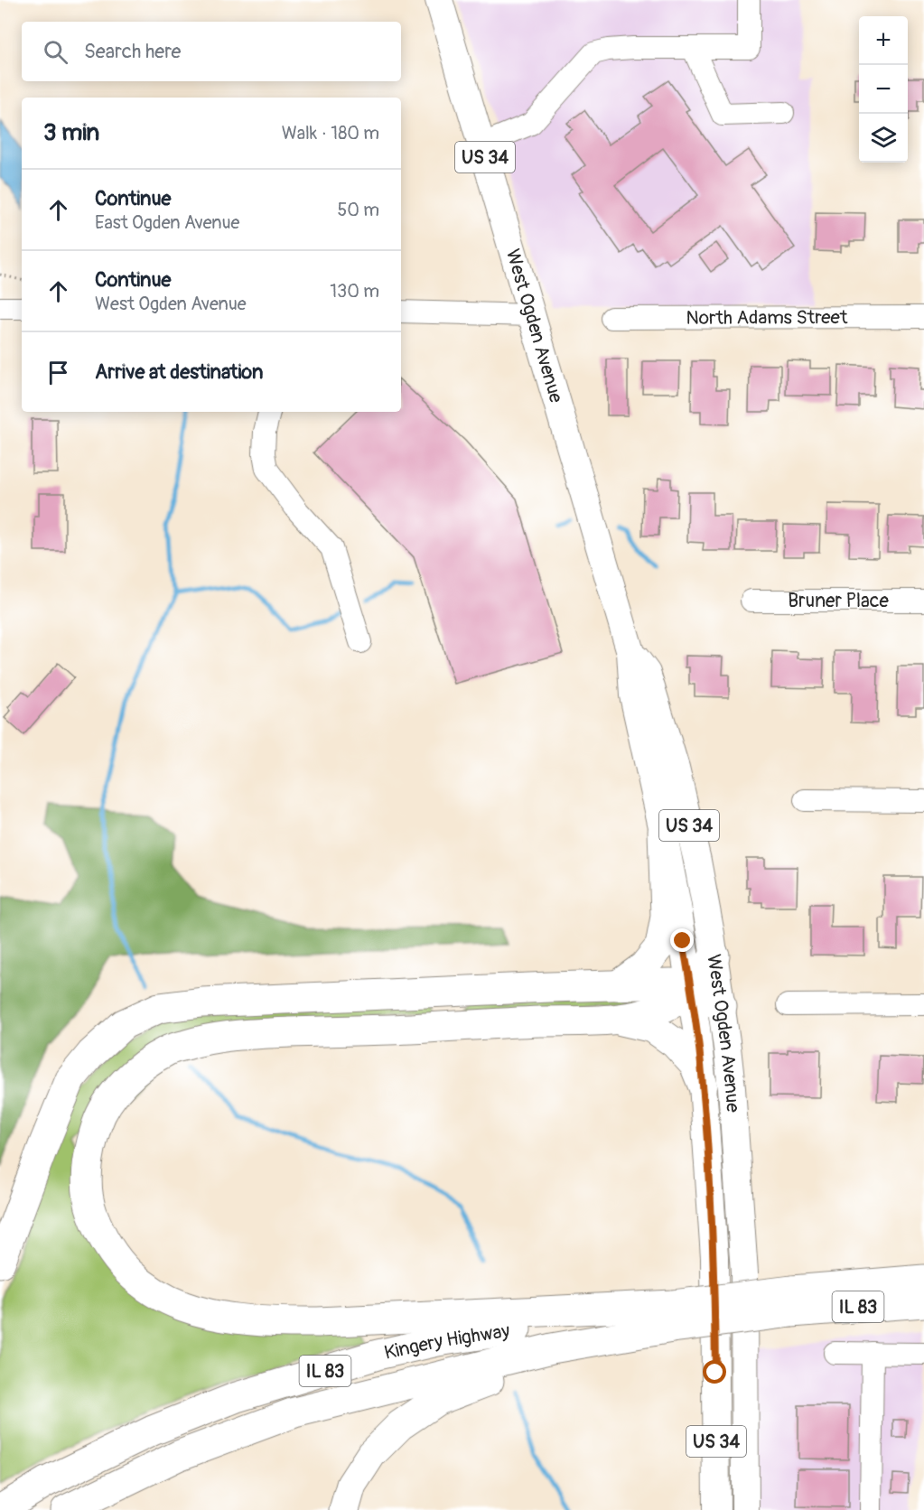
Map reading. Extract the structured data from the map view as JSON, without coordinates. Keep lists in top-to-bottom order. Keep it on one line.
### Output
{"streets":{"highway":["IL 83","Kingery Highway"],"main road":["US 34","West Ogden Avenue"],"street":["North Adams Street","Bruner Place"]},"page":{"map_buttons":["+","−"],"search":"Search here","heading":["3 min","Walk · 180 m"],"list":[["Continue","East Ogden Avenue","50 m"],["Continue","West Ogden Avenue","130 m"],"Arrive at destination"]}}
